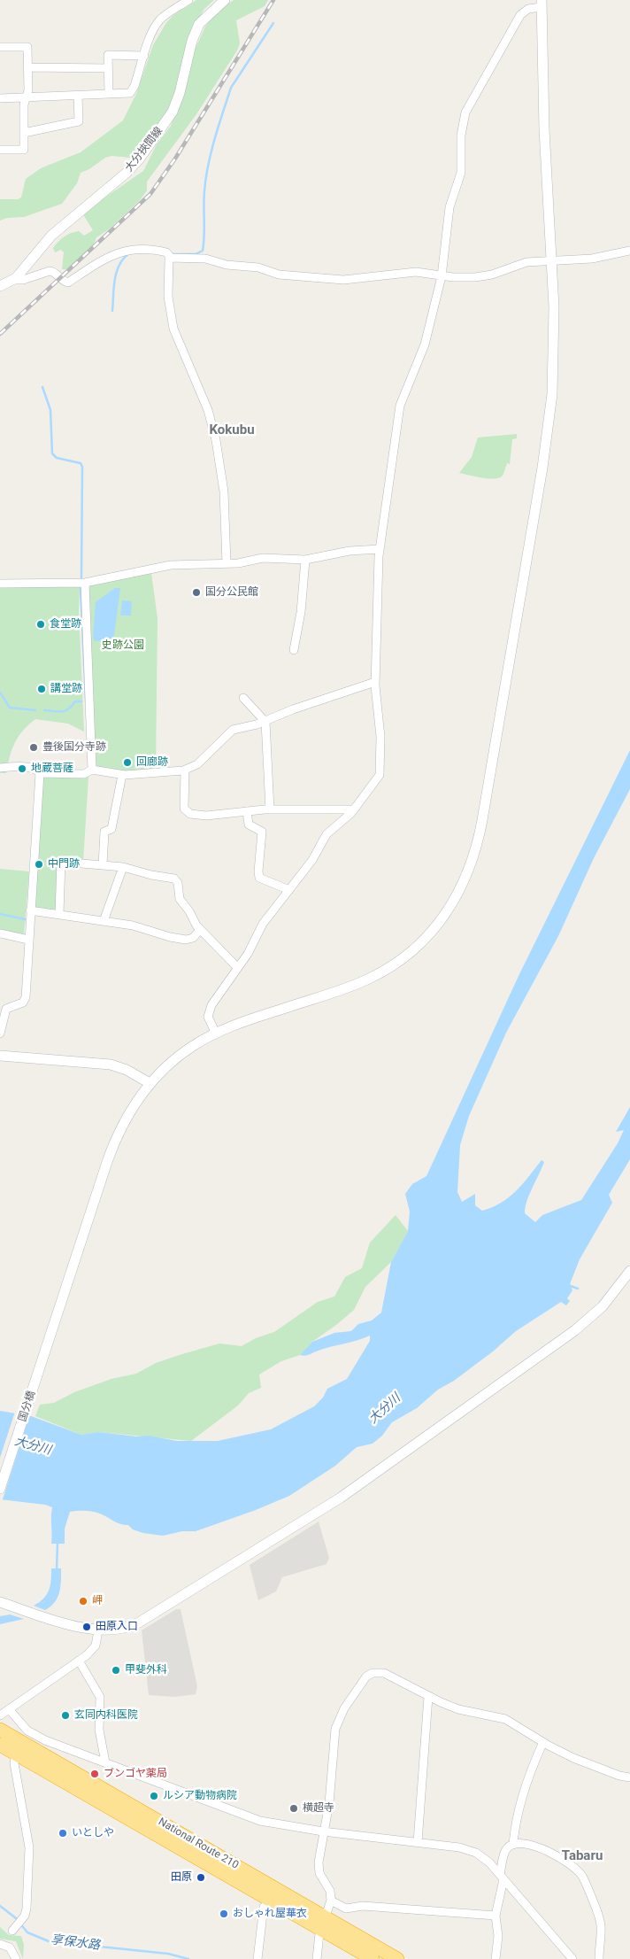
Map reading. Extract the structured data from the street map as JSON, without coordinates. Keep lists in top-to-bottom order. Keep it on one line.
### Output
{"streets":{"highway":["National Route 210"],"street":["大分挾間線","国分橋"]},"districts":["Kokubu","Tabaru"],"water":["大分川","享保水路"],"parks":["史跡公園"],"places":["国分公民館","食堂跡","講堂跡","豊後国分寺跡","回廊跡","地蔵菩薩","中門跡","岬","田原入口","甲斐外科","玄同内科医院","ブンゴヤ薬局","ルシア動物病院","横超寺","いとしや","田原","おしゃれ屋華衣"]}
